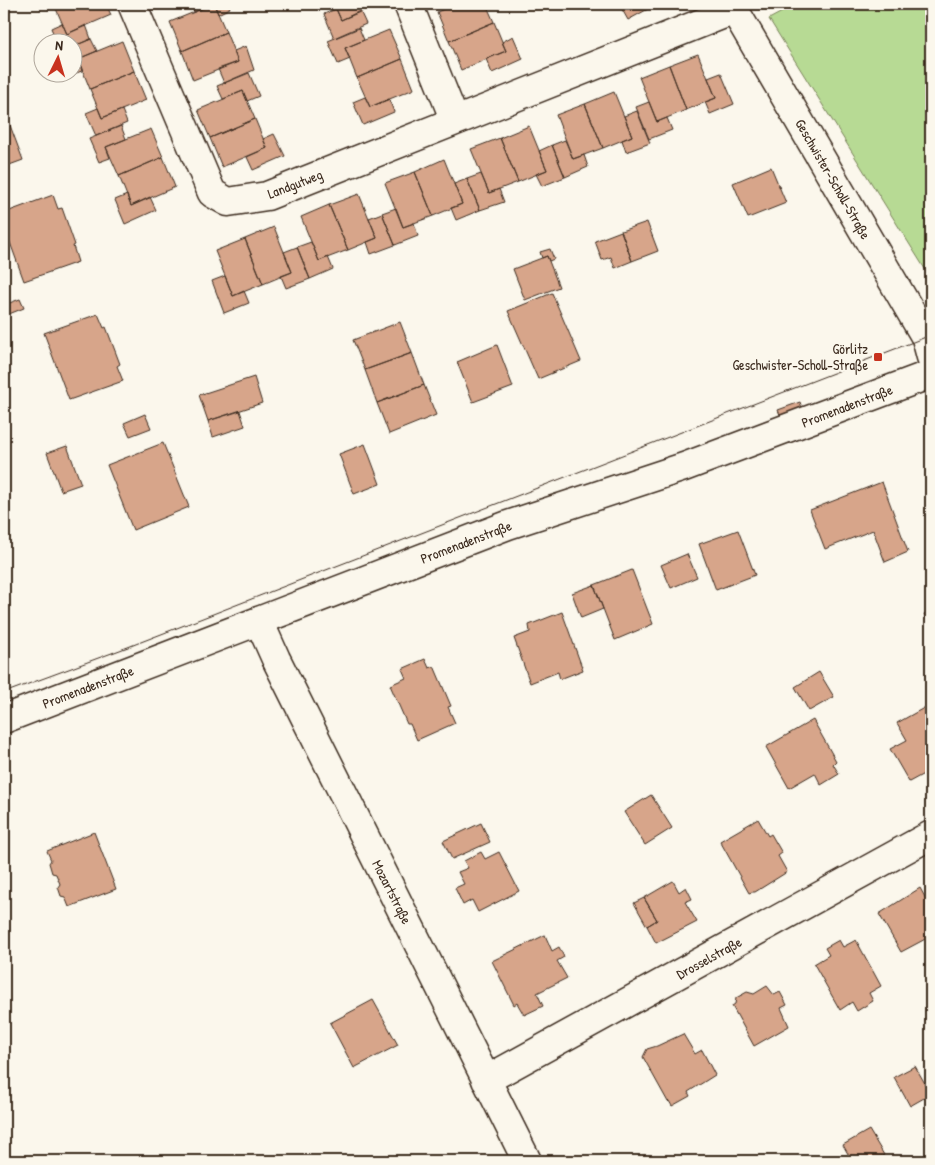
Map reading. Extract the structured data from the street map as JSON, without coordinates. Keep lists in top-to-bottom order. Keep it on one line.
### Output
{"streets":{"street":["Geschwister-Scholl-Straße","Landgutweg","Promenadenstraße","Mozartstraße","Drosselstraße"]},"crossings":[["Geschwister-Scholl-Straße","Landgutweg"],["Promenadenstraße","Mozartstraße"],["Mozartstraße","Drosselstraße"]],"places":{"transit":["Görlitz Geschwister-Scholl-Straße"]},"north":"top"}
